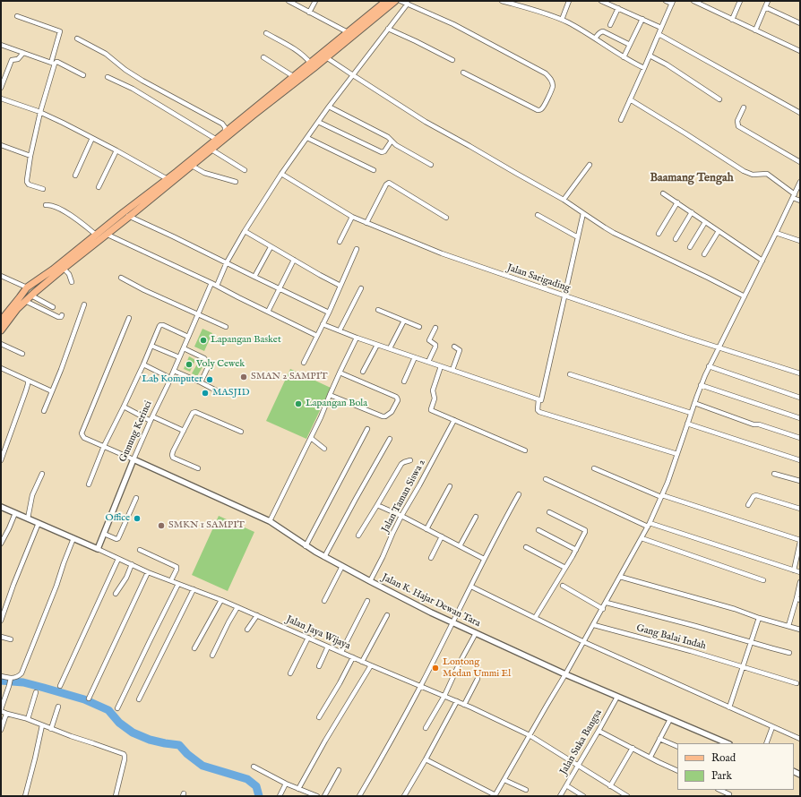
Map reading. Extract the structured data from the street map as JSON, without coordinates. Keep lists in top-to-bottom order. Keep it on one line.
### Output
{"streets":{"street":["Jalan Sarigading","Gunung Kerinci","Jalan Taman Siswa 2","Jalan K. Hajar Dewan Tara","Jalan Jaya Wijaya","Gang Balai Indah","Jalan Suka Bangsa"]},"crossings":[["Gunung Kerinci","Jalan K. Hajar Dewan Tara"],["Gunung Kerinci","Jalan Jaya Wijaya"],["Jalan Taman Siswa 2","Jalan K. Hajar Dewan Tara"],["Jalan K. Hajar Dewan Tara","Jalan Suka Bangsa"],["Jalan Jaya Wijaya","Jalan Suka Bangsa"]],"districts":["Baamang Tengah"],"places":["Lapangan Basket","Voly Cewek","SMAN 2 SAMPIT","Lab Komputer","MASJID","Lapangan Bola","Office","SMKN 1 SAMPIT","Lontong Medan Ummi El"],"legend":["Road","Park"]}
